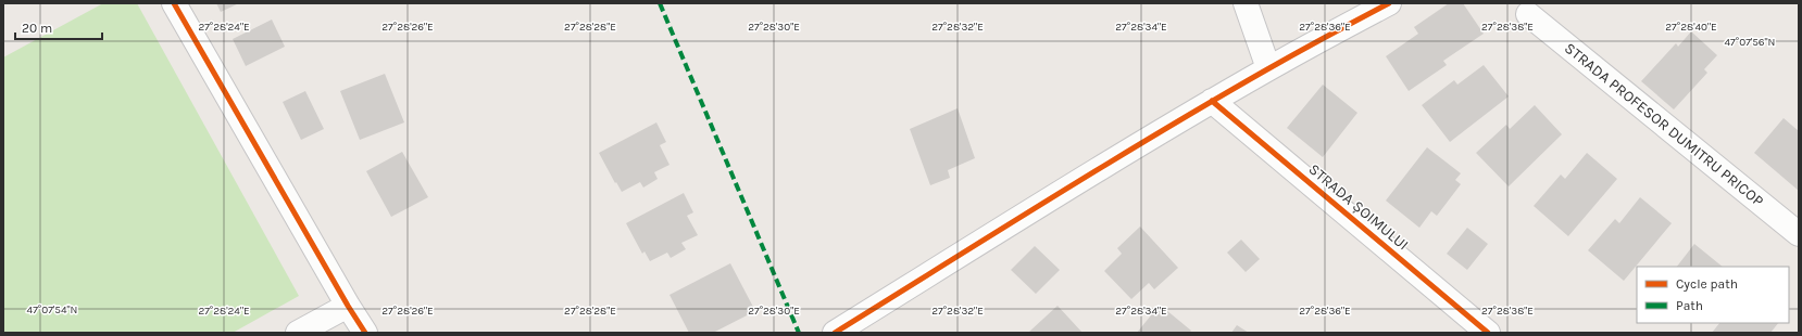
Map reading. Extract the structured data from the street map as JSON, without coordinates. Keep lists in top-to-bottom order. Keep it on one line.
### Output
{"streets":{"street":["STRADA PROFESOR DUMITRU PRICOP","STRADA ȘOIMULUI"]},"legend":["Cycle path","Path"],"scale_bar":"20 m","coordinates":["27°28'24\"E","27°28'26\"E","27°28'28\"E","27°28'30\"E","27°28'32\"E","27°28'34\"E","27°28'36\"E","27°28'38\"E","27°28'40\"E","47°07'56\"N","47°07'54\"N"]}
